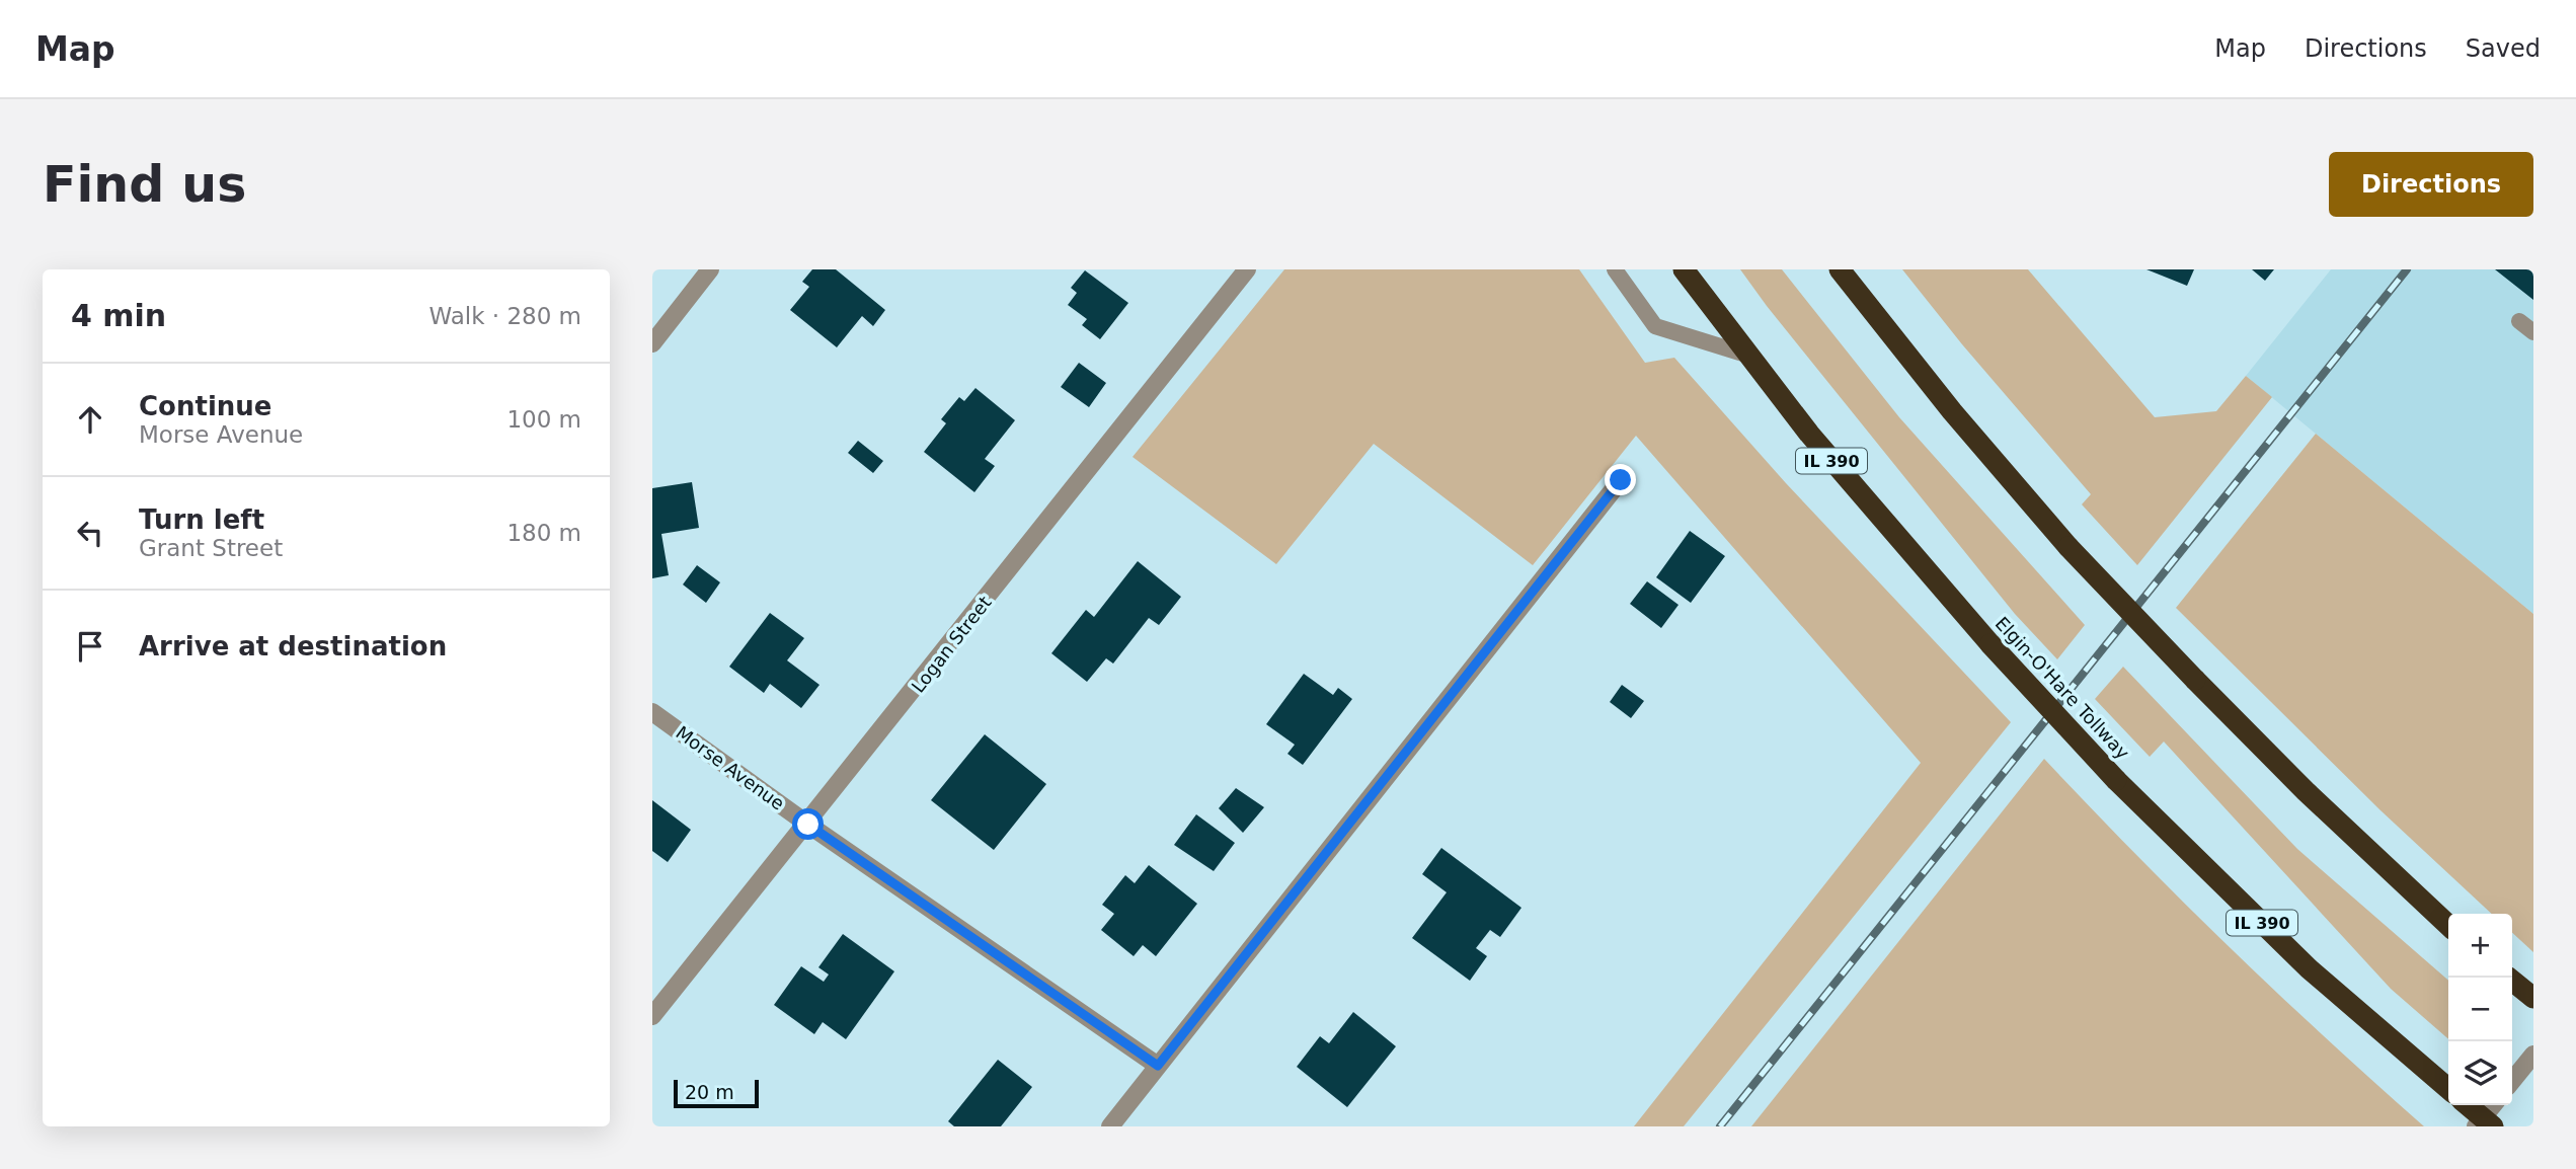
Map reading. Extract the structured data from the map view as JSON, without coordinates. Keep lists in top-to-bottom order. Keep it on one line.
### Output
{"streets":{"highway":["IL 390","Elgin-O'Hare Tollway"],"street":["Logan Street","Morse Avenue"]},"crossings":[["Logan Street","Morse Avenue"]],"scale_bar":"20 m","page":{"header":"Map","nav":["Map","Directions","Saved"],"buttons":"Directions","title":"Find us","heading":["4 min","Walk · 280 m"],"list":[["Continue","Morse Avenue","100 m"],["Turn left","Grant Street","180 m"],"Arrive at destination"],"map_buttons":["+","−"],"scale":"20 m"}}
